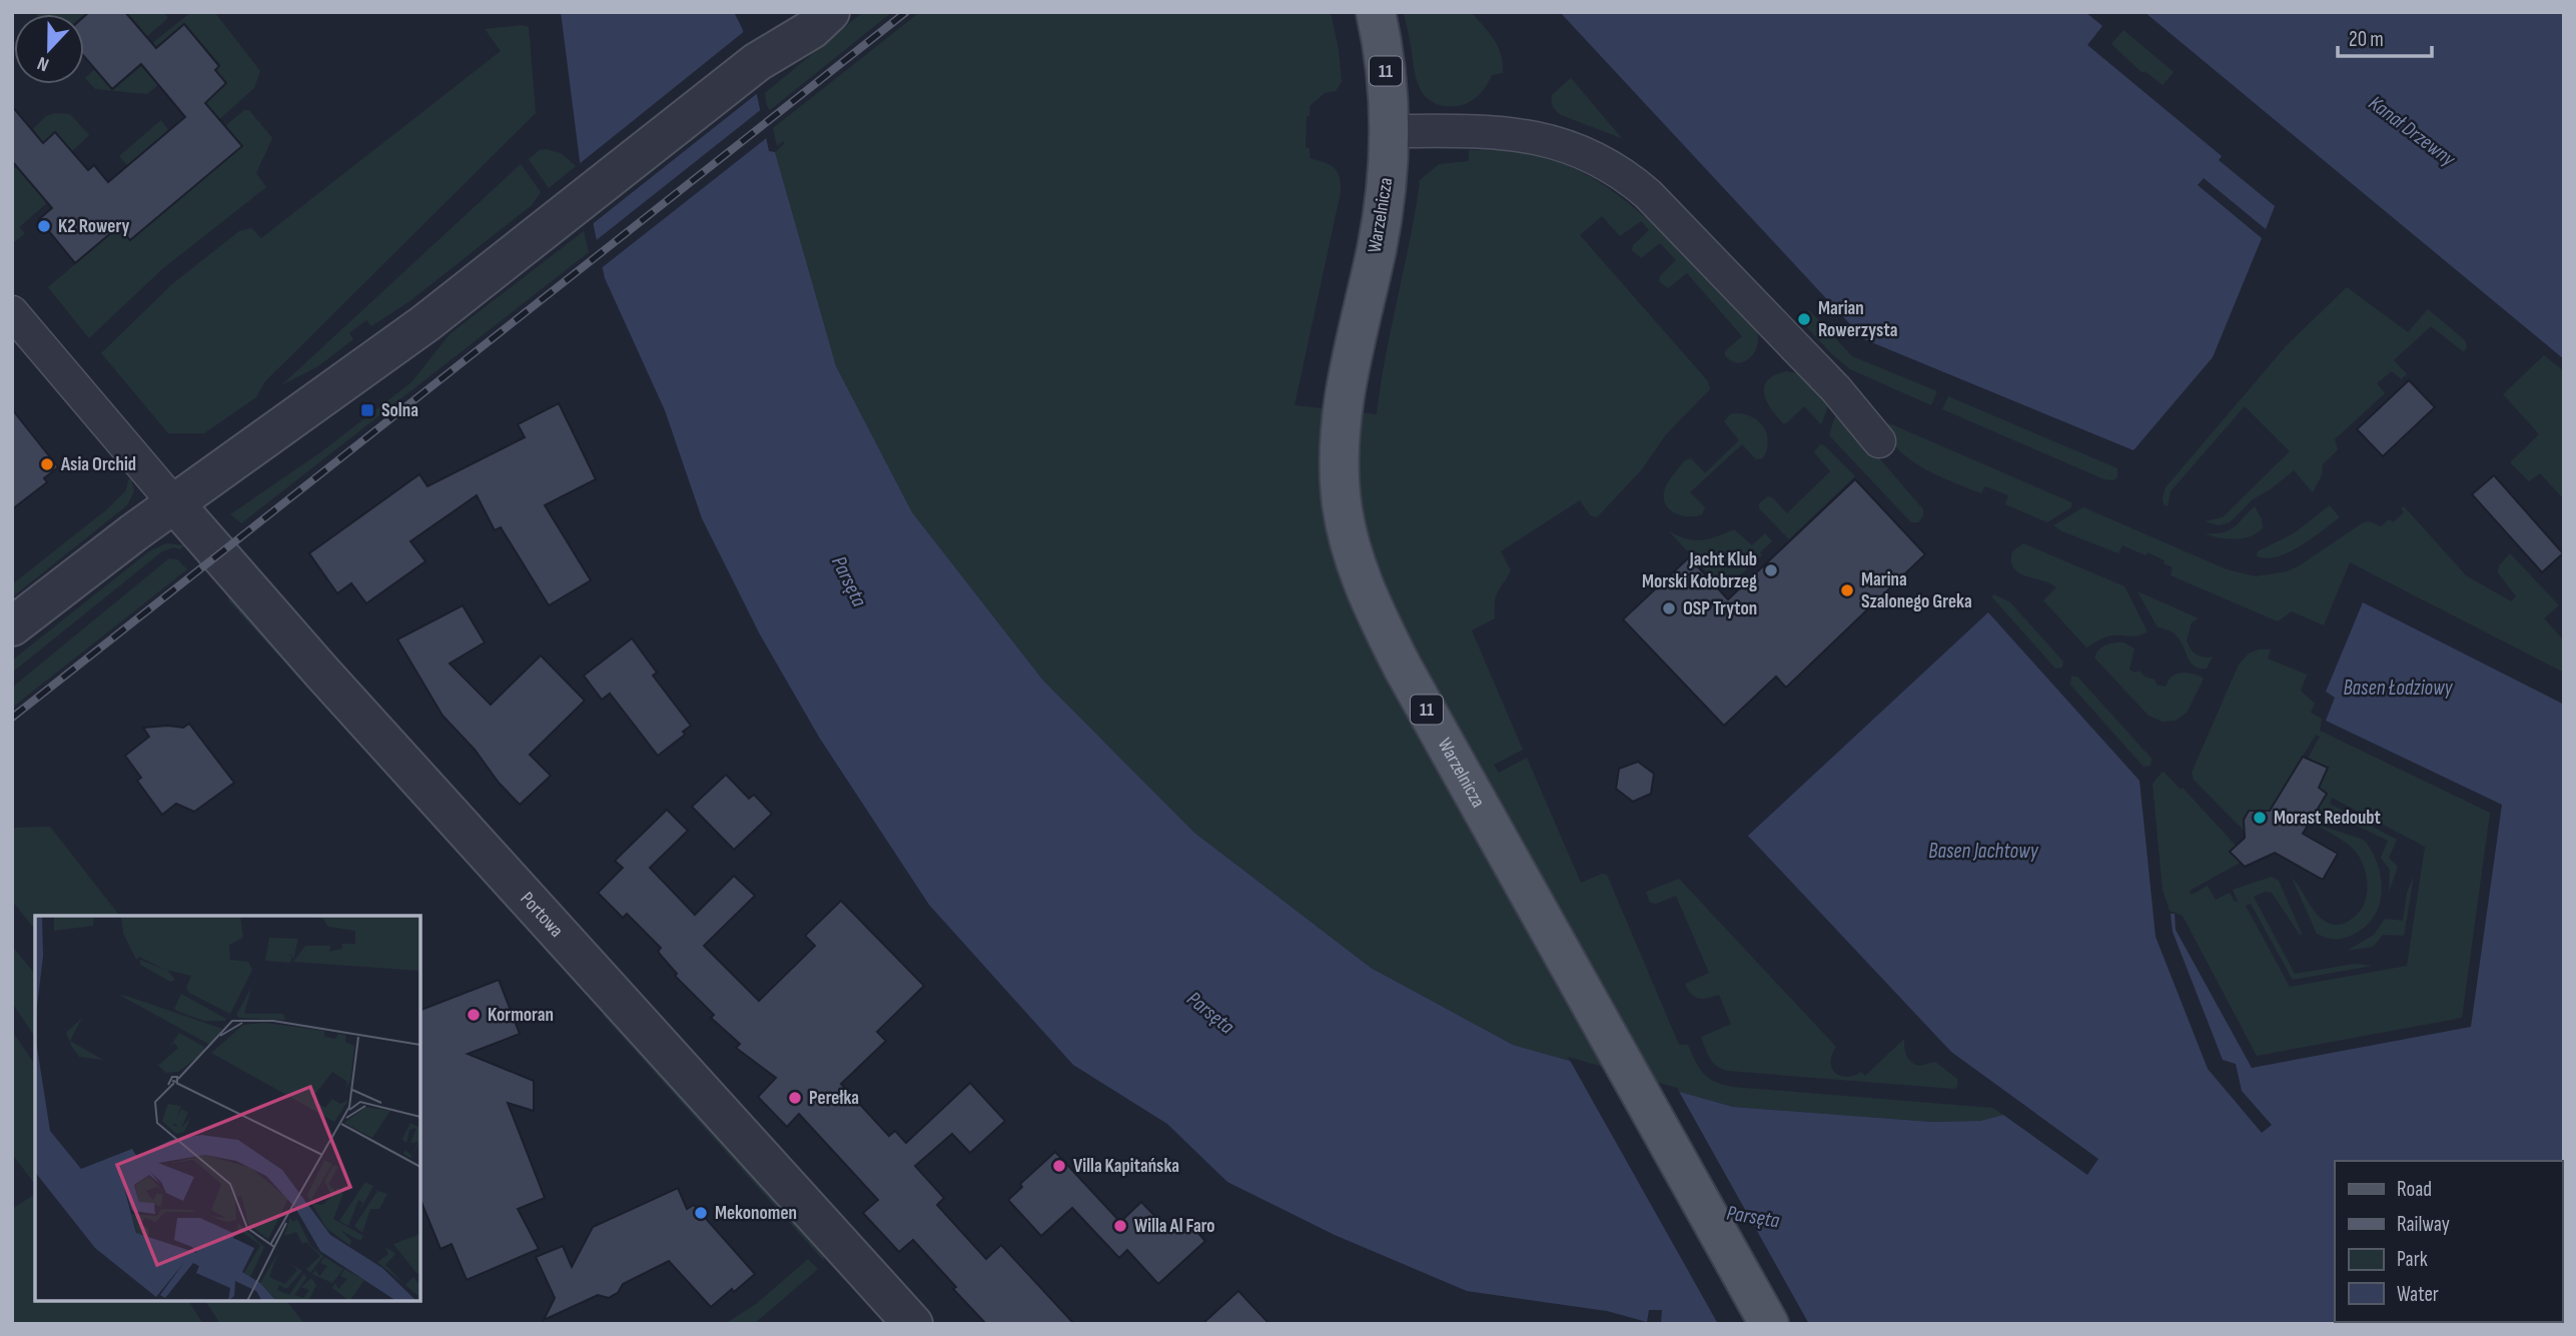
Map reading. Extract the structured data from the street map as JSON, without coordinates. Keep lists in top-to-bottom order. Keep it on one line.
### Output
{"streets":{"main road":["11","Warzelnicza"],"street":["Portowa"]},"water":["Kanał Drzewny","Parsęta","Basen Łodziowy","Basen Jachtowy"],"places":{"other":["K2 Rowery","Marian Rowerzysta","Asia Orchid","Jacht Klub Morski Kołobrzeg","Marina Szalonego Greka","OSP Tryton","Morast Redoubt","Kormoran","Perełka","Villa Kapitańska","Mekonomen","Willa Al Faro"],"transit":["Solna"]},"legend":["Road","Railway","Park","Water"],"scale_bar":"20 m","north":"bottom"}
